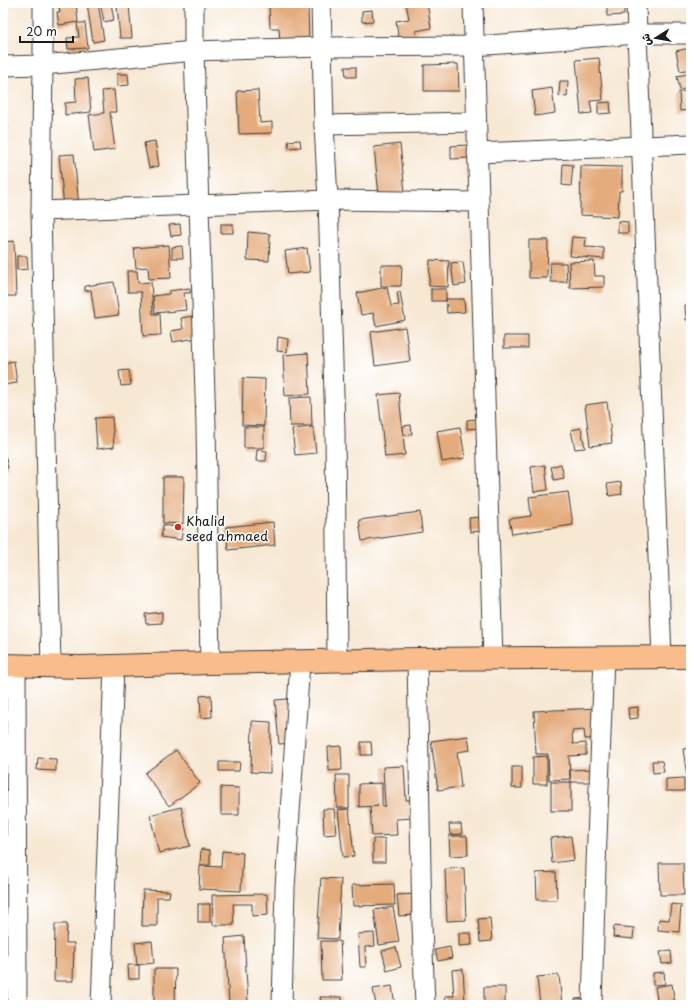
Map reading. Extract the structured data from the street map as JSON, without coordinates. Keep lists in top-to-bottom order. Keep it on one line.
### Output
{"places":["Khalid seed ahmaed"],"scale_bar":"20 m","north":"left"}
